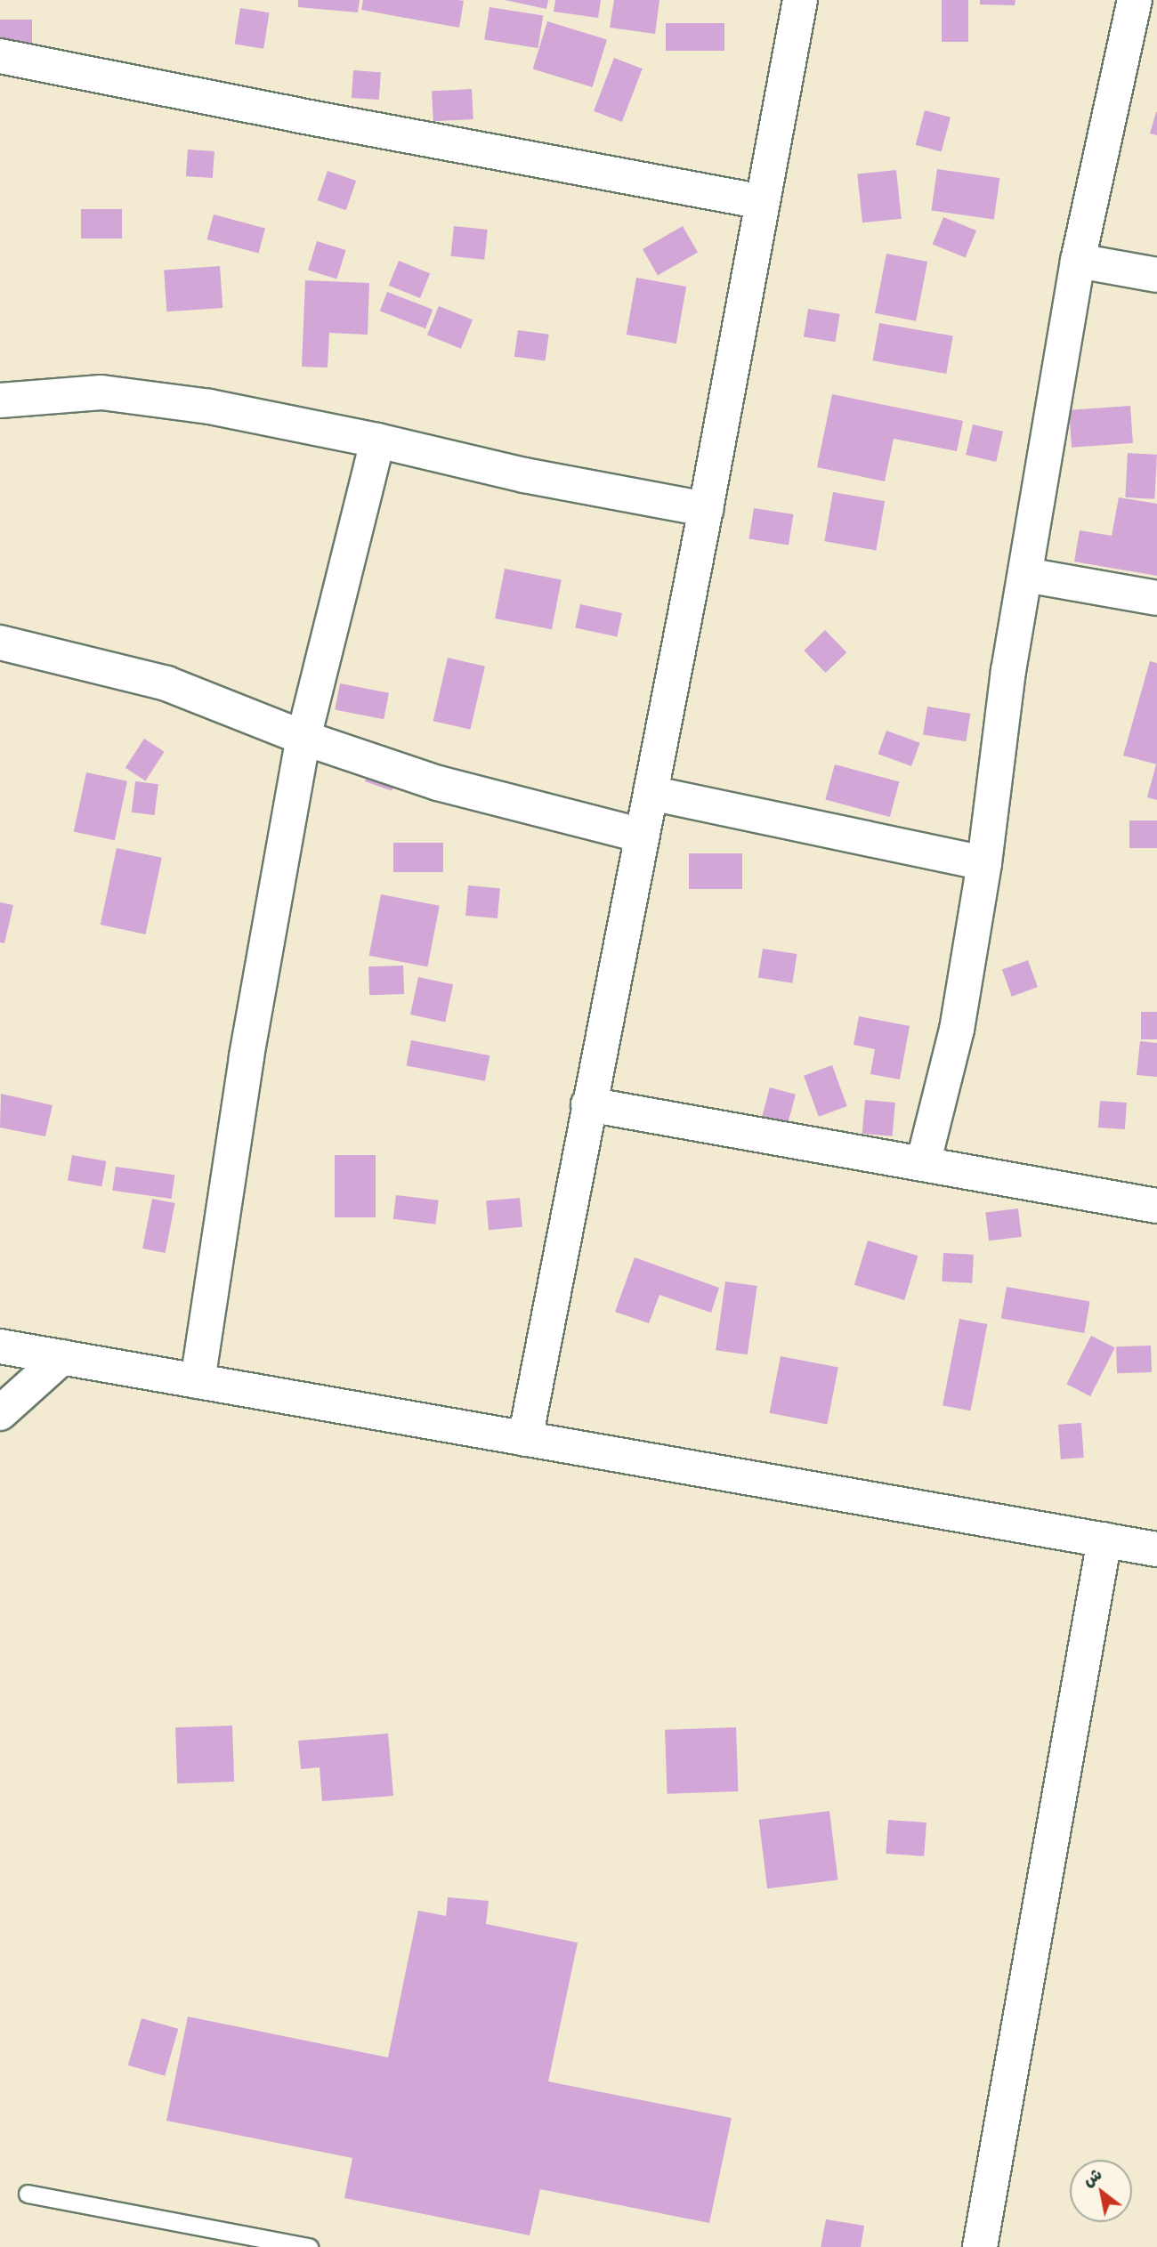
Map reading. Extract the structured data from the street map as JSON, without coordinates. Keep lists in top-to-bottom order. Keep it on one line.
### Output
{"north":"top left"}
